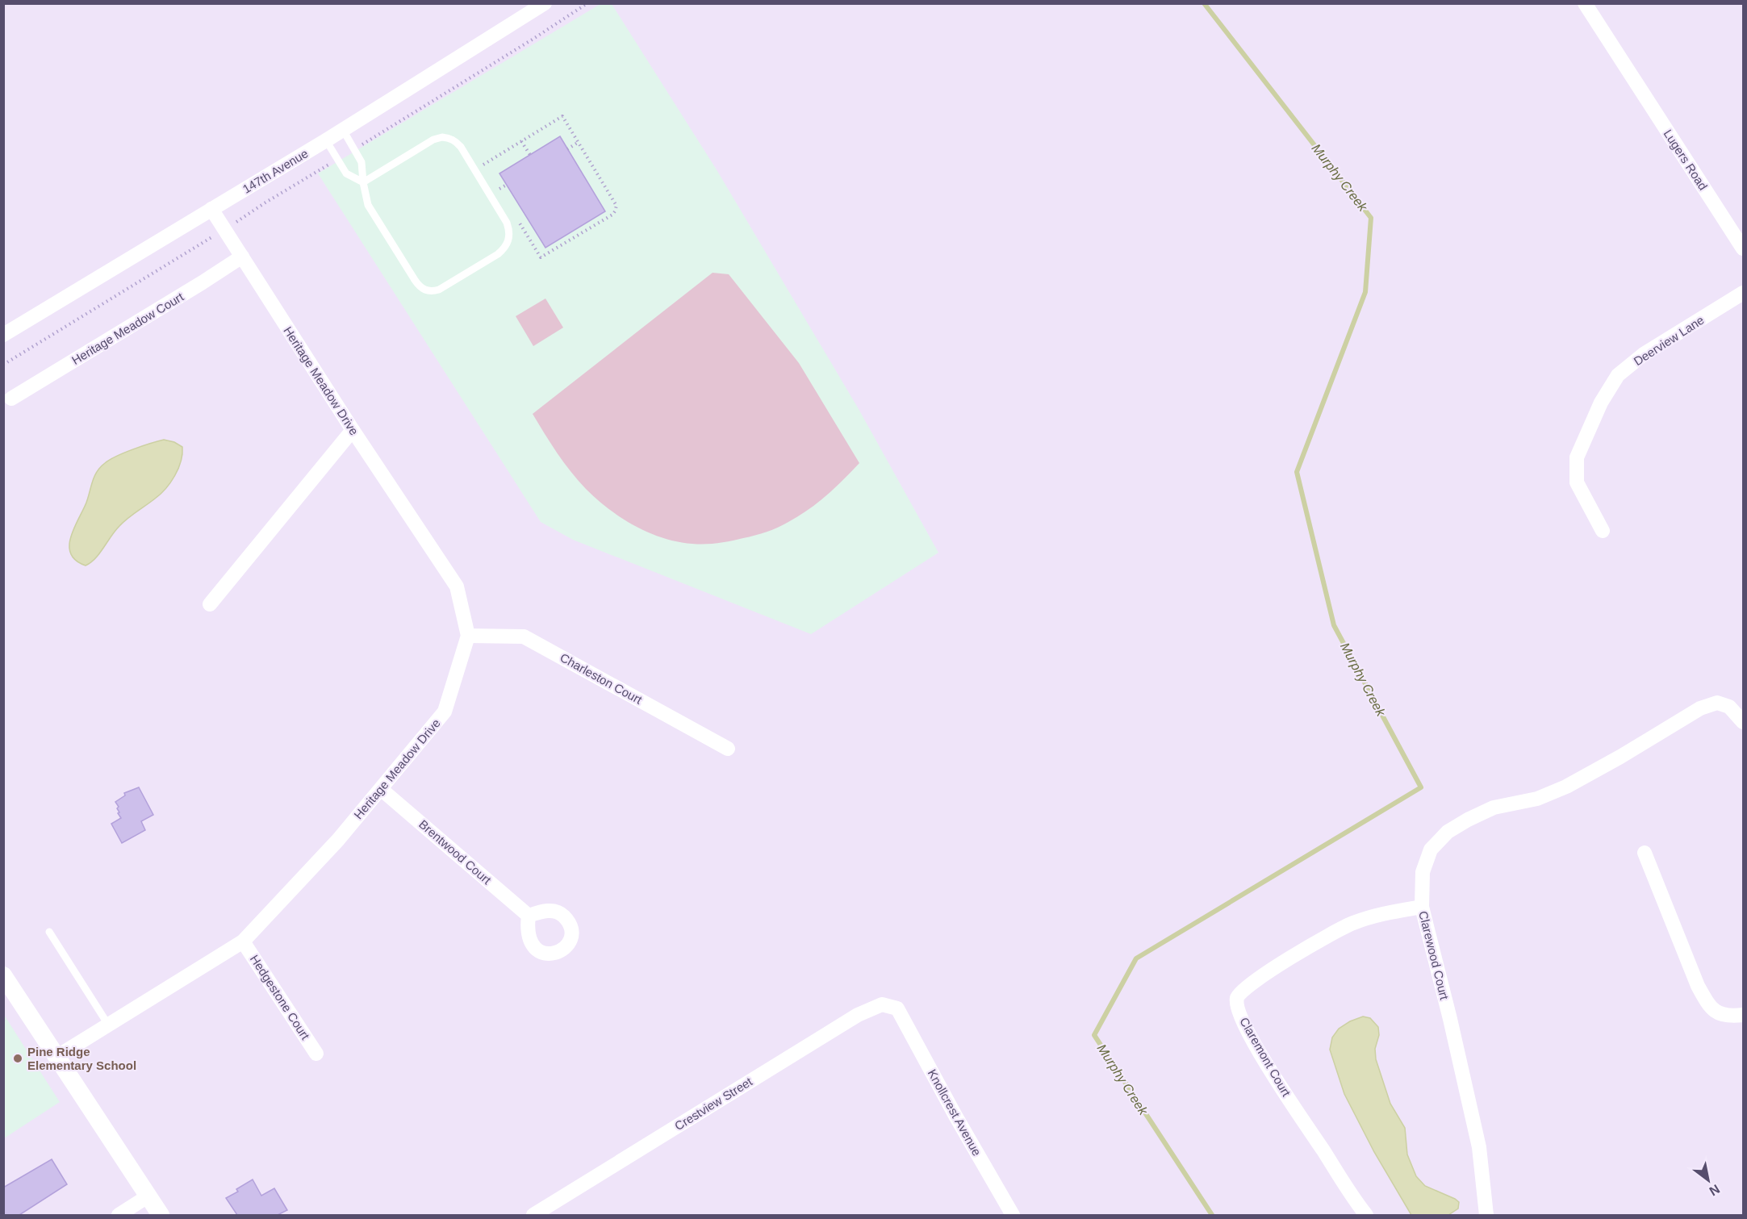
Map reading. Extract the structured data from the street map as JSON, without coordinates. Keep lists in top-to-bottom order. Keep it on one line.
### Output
{"streets":{"street":["Lugers Road","147th Avenue","Heritage Meadow Court","Deerview Lane","Heritage Meadow Drive","Charleston Court","Brentwood Court","Clarewood Court","Hedgestone Court","Claremont Court","Crestview Street","Knollcrest Avenue"]},"crossings":[["147th Avenue","Heritage Meadow Drive"],["Heritage Meadow Court","Heritage Meadow Drive"],["Heritage Meadow Drive","Charleston Court"],["Heritage Meadow Drive","Brentwood Court"],["Heritage Meadow Drive","Hedgestone Court"],["Clarewood Court","Claremont Court"],["Crestview Street","Knollcrest Avenue"]],"water":["Murphy Creek"],"places":["Pine Ridge Elementary School"],"north":"bottom right"}
